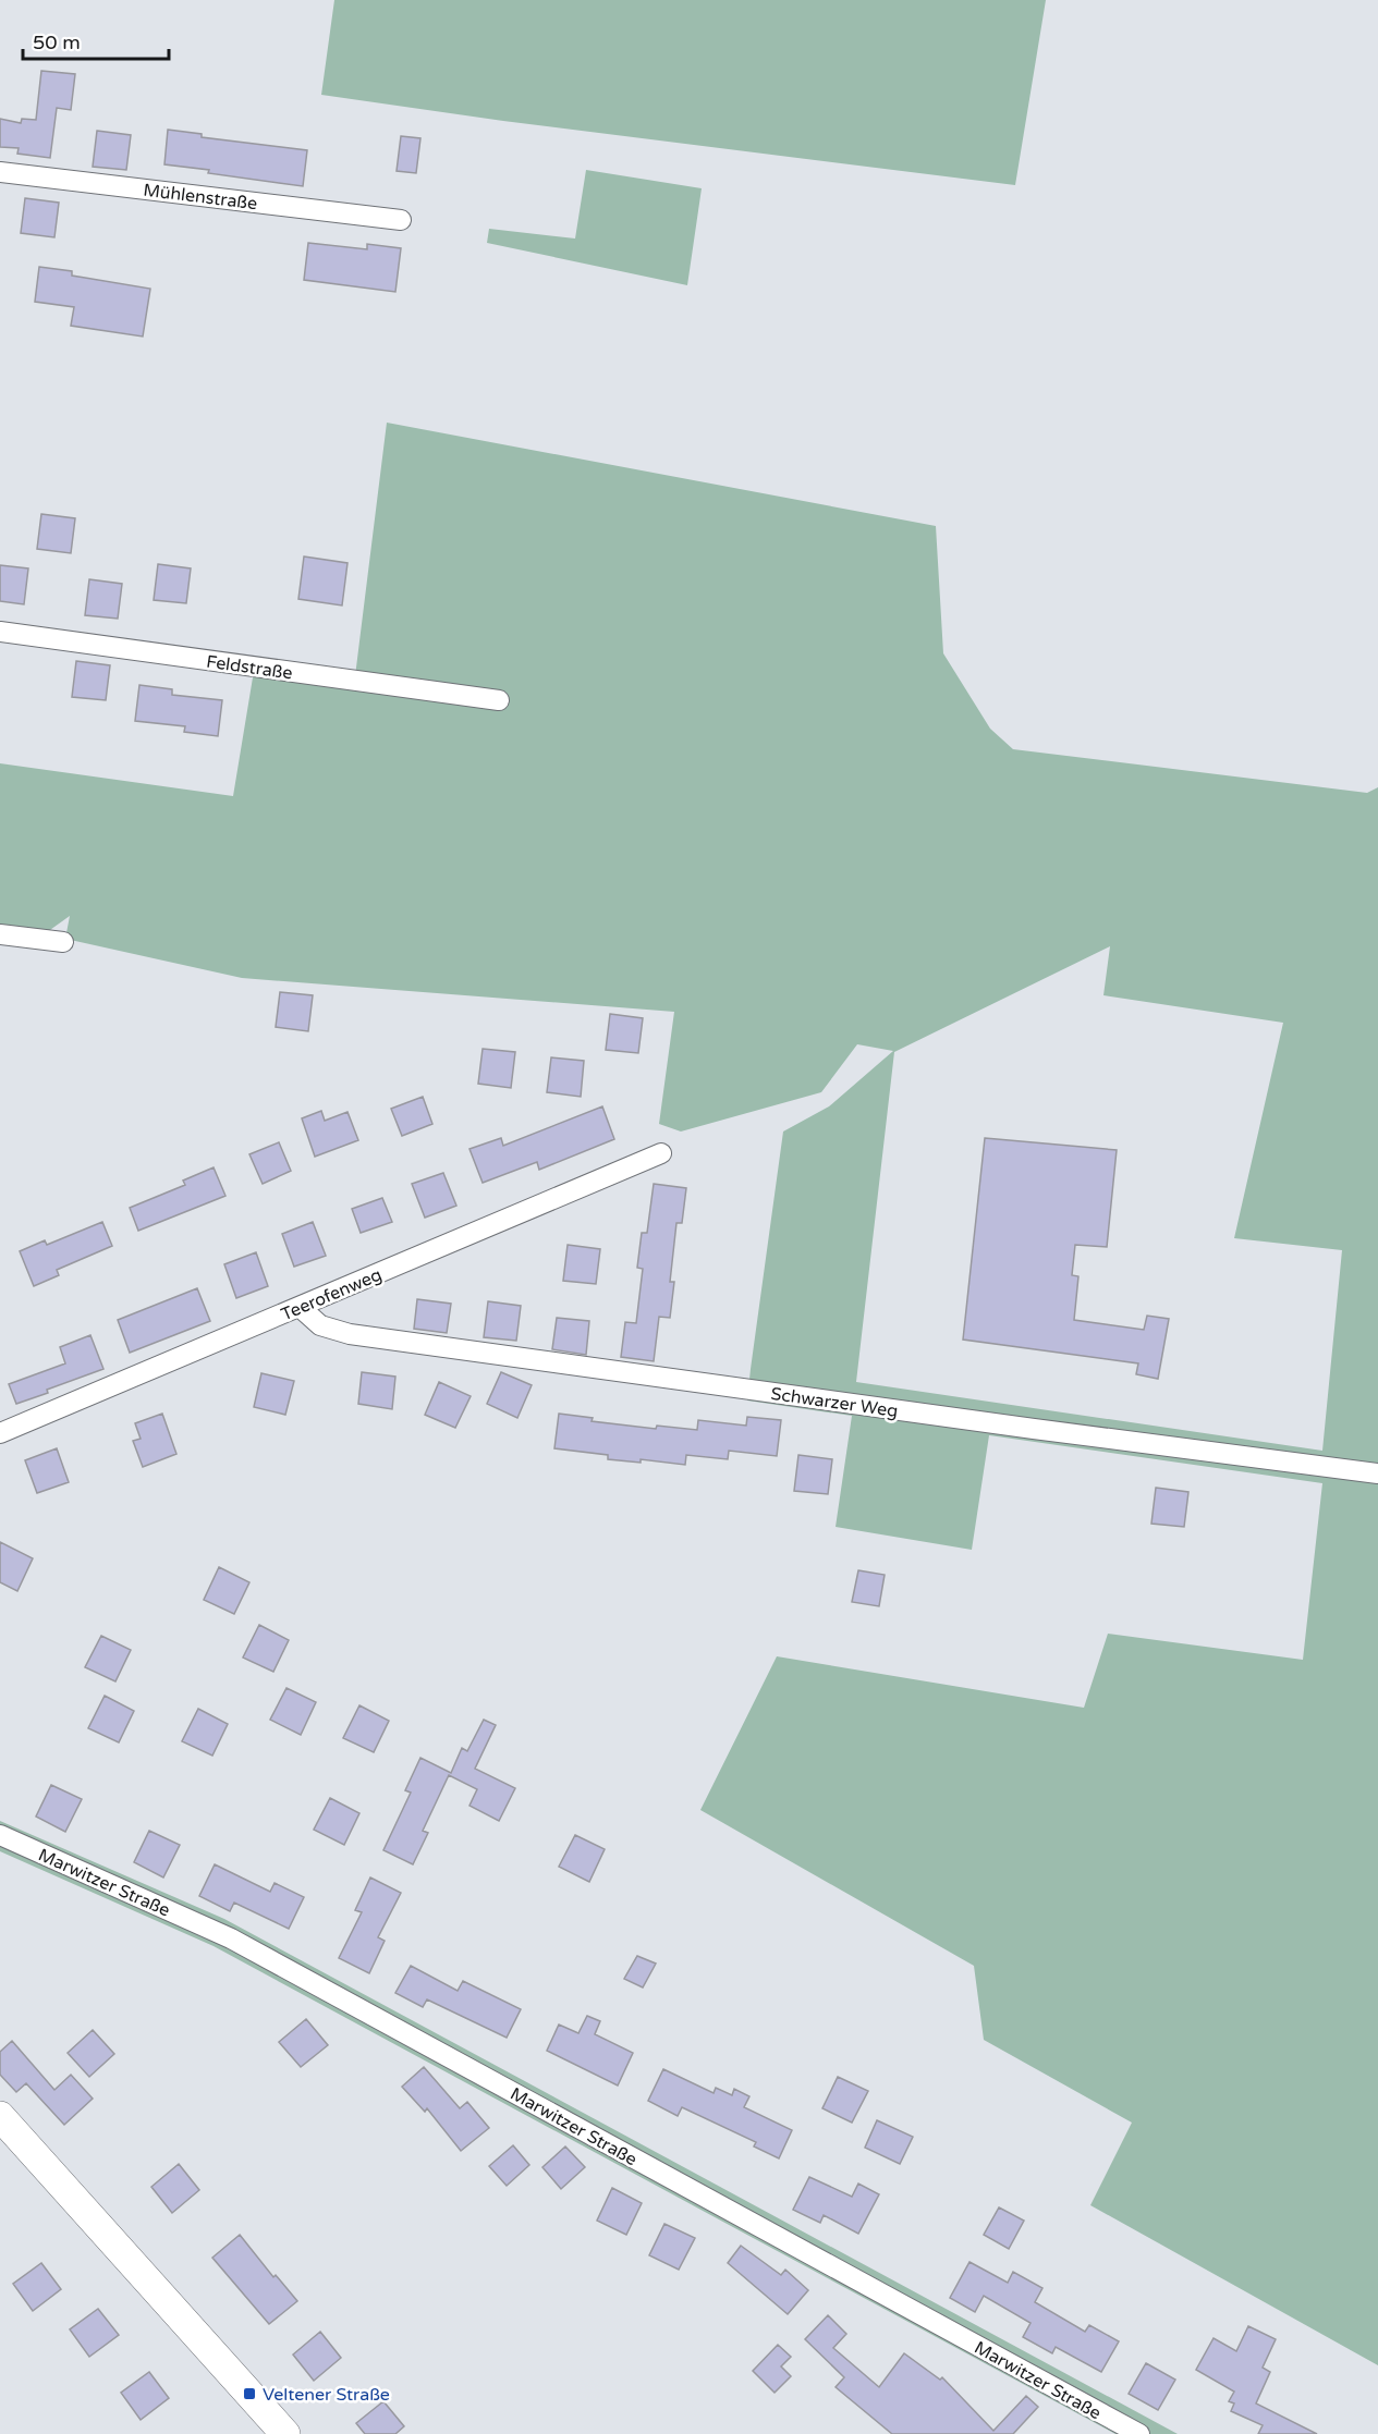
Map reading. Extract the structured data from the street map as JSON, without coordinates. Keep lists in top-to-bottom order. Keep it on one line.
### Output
{"streets":{"street":["Mühlenstraße","Feldstraße","Teerofenweg","Schwarzer Weg","Marwitzer Straße"]},"crossings":[["Teerofenweg","Schwarzer Weg"]],"places":{"transit":["Veltener Straße"]},"scale_bar":"50 m"}
